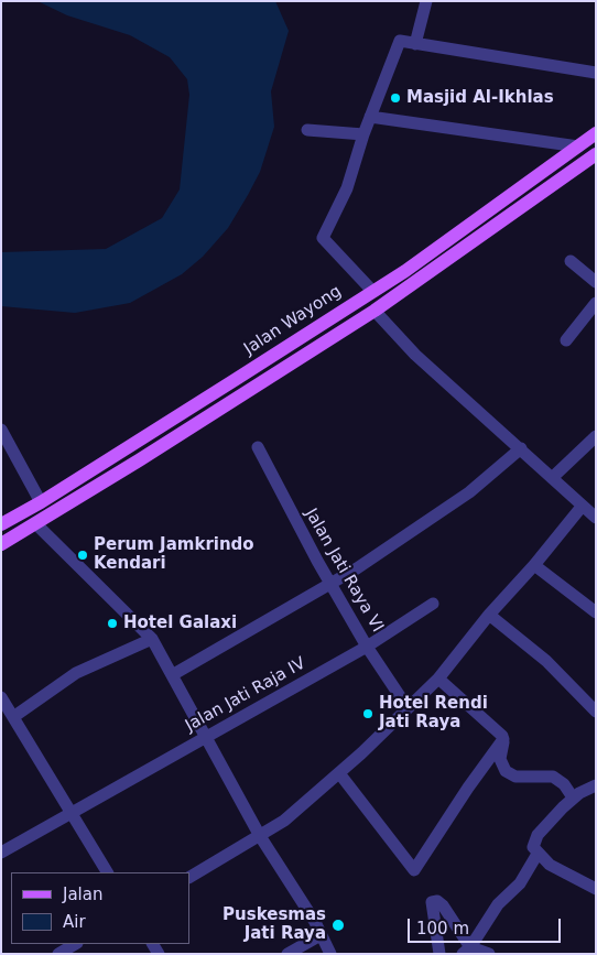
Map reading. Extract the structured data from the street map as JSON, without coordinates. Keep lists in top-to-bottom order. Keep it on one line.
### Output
{"streets":{"main road":["Jalan Wayong"],"street":["Jalan Jati Raya VI","Jalan Jati Raja IV"]},"crossings":[["Jalan Jati Raya VI","Jalan Jati Raja IV"]],"places":["Masjid Al-Ikhlas","Perum Jamkrindo Kendari","Hotel Galaxi","Hotel Rendi Jati Raya","Puskesmas Jati Raya"],"legend":["Jalan","Air"],"scale_bar":"100 m"}
